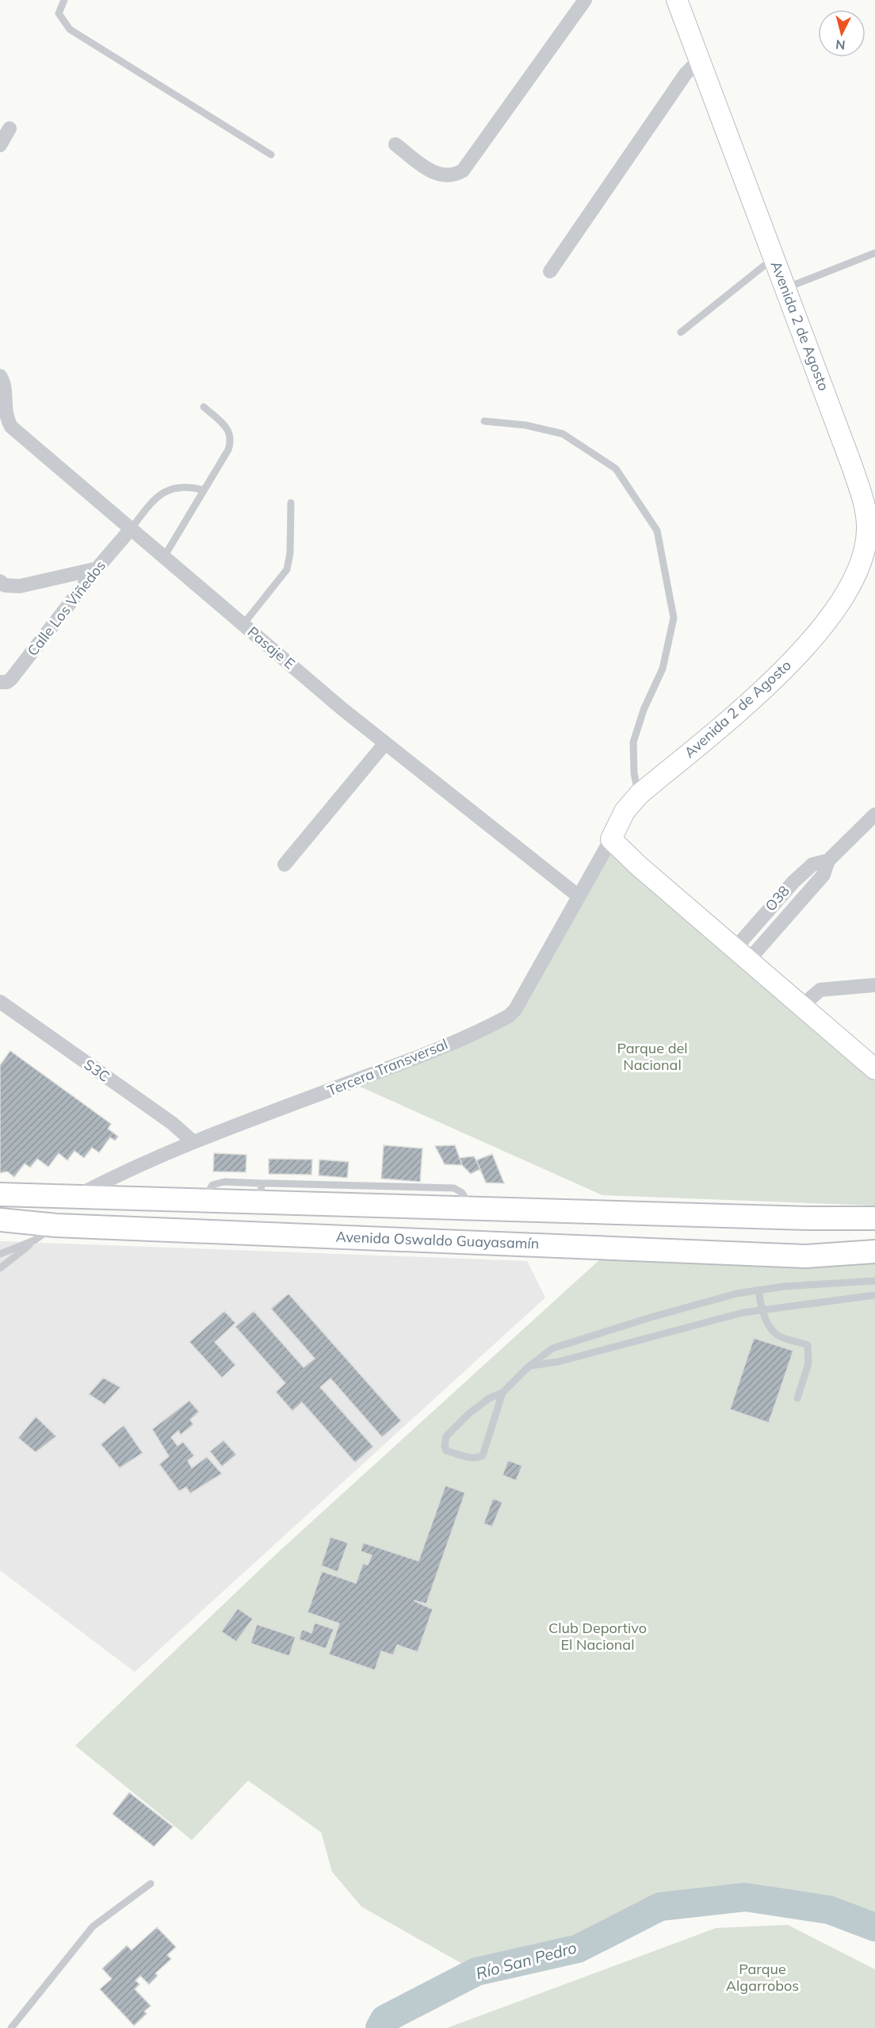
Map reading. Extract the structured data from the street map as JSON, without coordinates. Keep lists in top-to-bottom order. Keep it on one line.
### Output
{"streets":{"main road":["Avenida 2 de Agosto","Avenida Oswaldo Guayasamín"],"street":["Calle Los Viñedos","Pasaje E","O38","Tercera Transversal","S3C"]},"crossings":[["Avenida 2 de Agosto","Tercera Transversal"],["Calle Los Viñedos","Pasaje E"],["Pasaje E","Tercera Transversal"],["Tercera Transversal","S3C"]],"water":["Río San Pedro"],"parks":["Parque del Nacional","Club Deportivo El Nacional","Parque Algarrobos"],"north":"bottom"}
